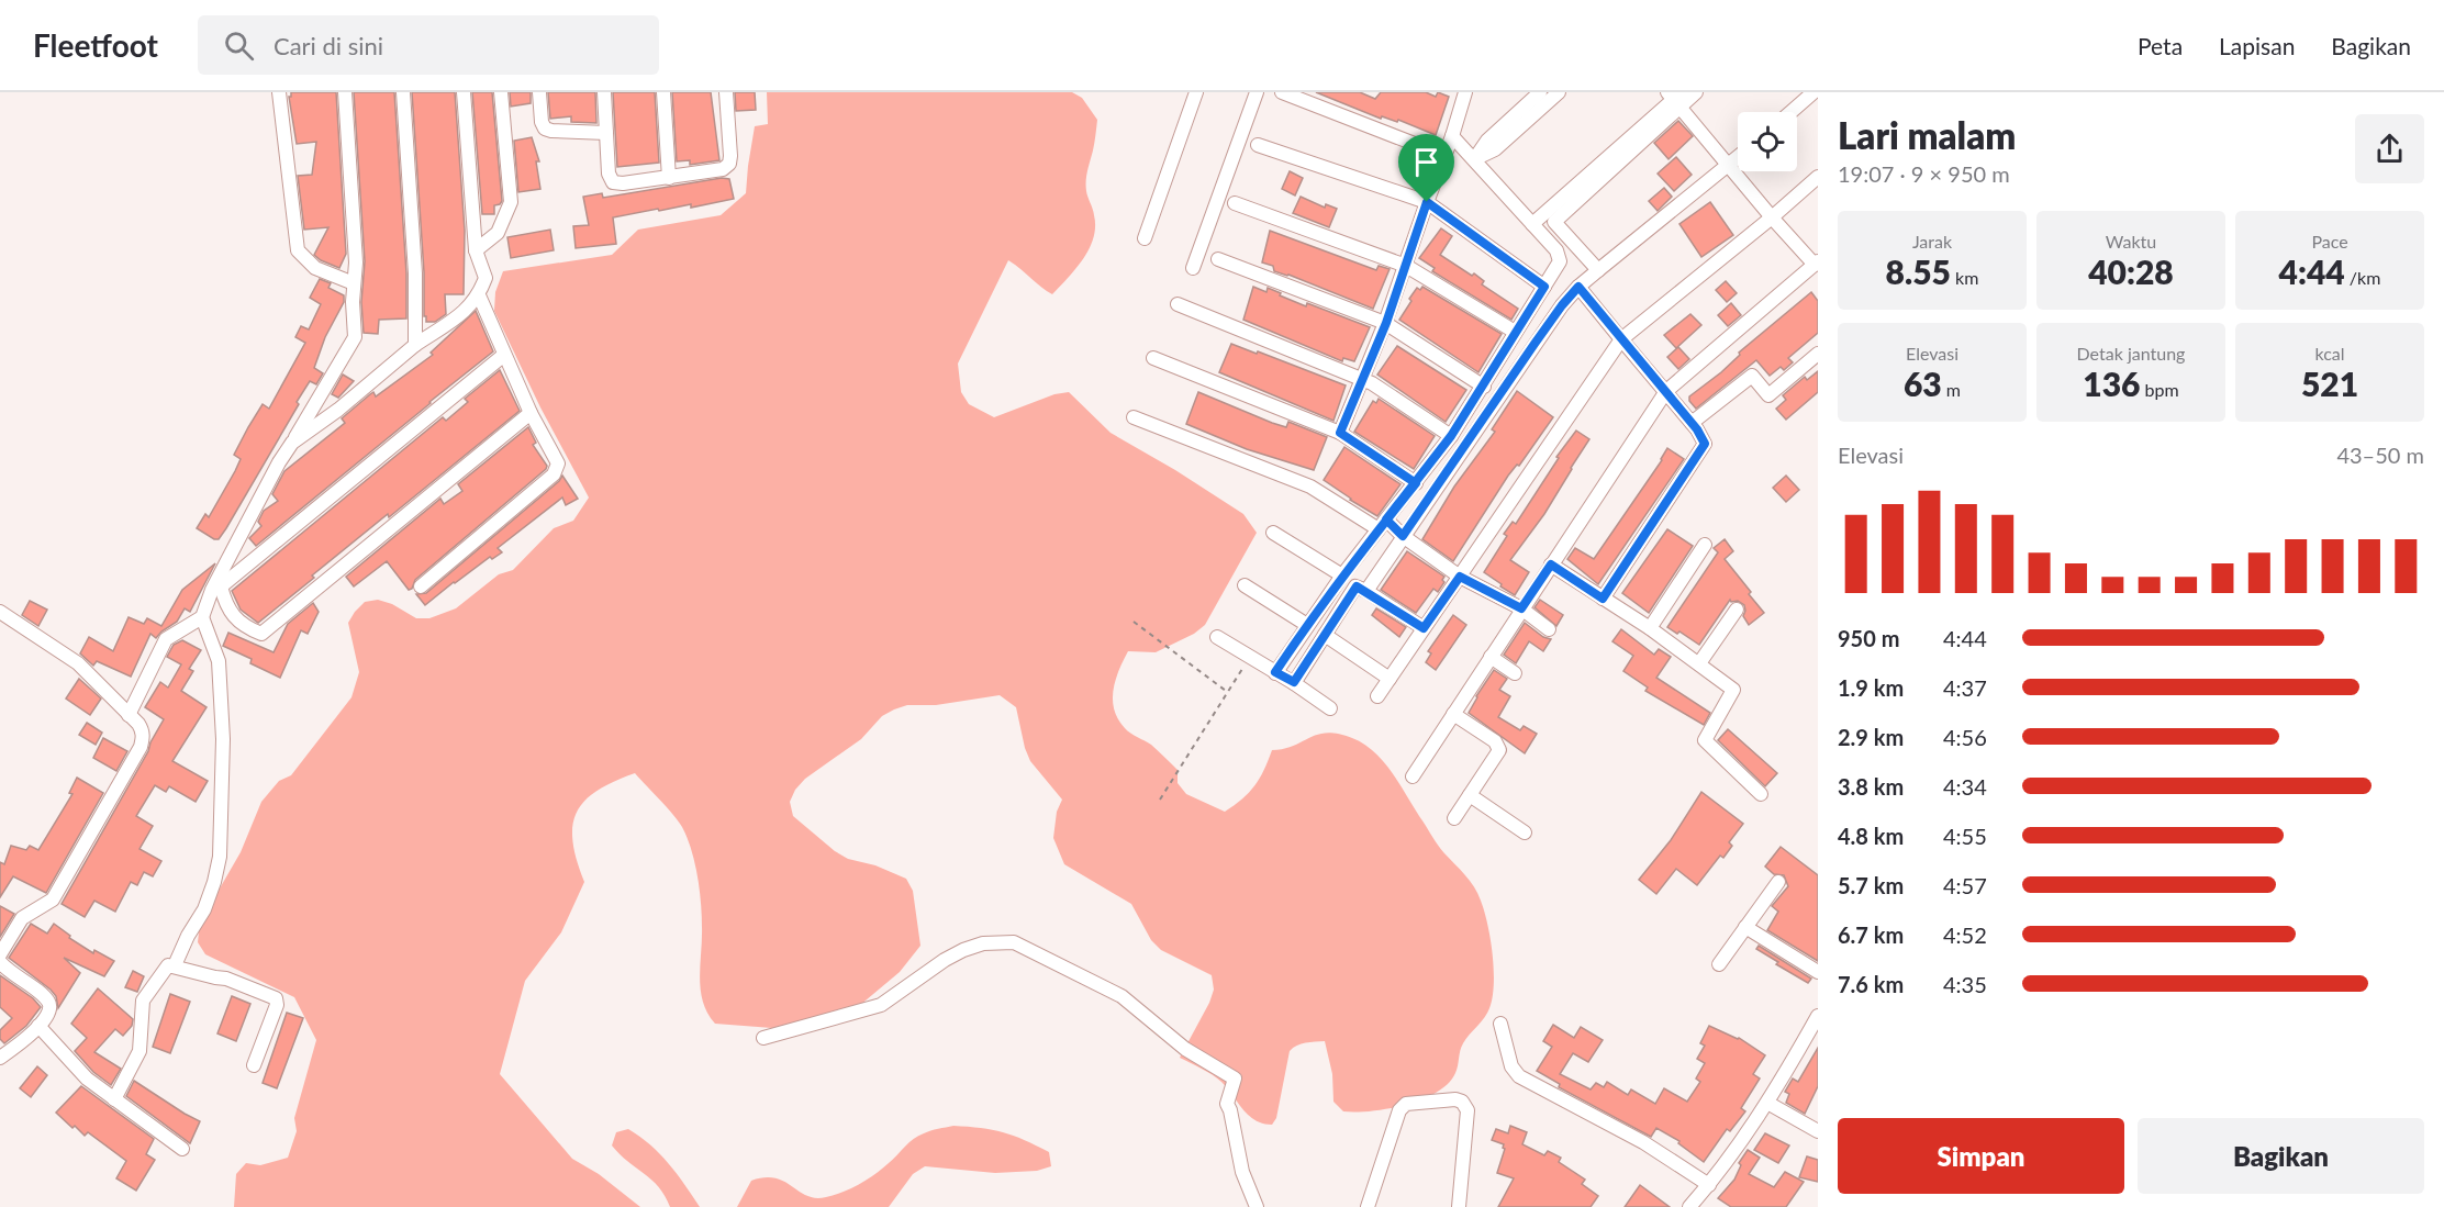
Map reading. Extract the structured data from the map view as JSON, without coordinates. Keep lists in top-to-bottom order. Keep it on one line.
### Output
{"page":{"header":"Fleetfoot","search":"Cari di sini","nav":["Peta","Lapisan","Bagikan"],"heading":["Lari malam","19:07 · 9 × 950 m"],"stats":[["Jarak","8.55 km"],["Waktu","40:28"],["Pace","4:44 /km"],["Elevasi","63 m"],["Detak jantung","136 bpm"],["kcal","521"]],"chart":["Elevasi","43–50 m"],"list":[{"name":"950 m","note":"4:44"},{"name":"1.9 km","note":"4:37"},{"name":"2.9 km","note":"4:56"},{"name":"3.8 km","note":"4:34"},{"name":"4.8 km","note":"4:55"},{"name":"5.7 km","note":"4:57"},{"name":"6.7 km","note":"4:52"},{"name":"7.6 km","note":"4:35"}],"buttons":["Simpan","Bagikan"]}}
